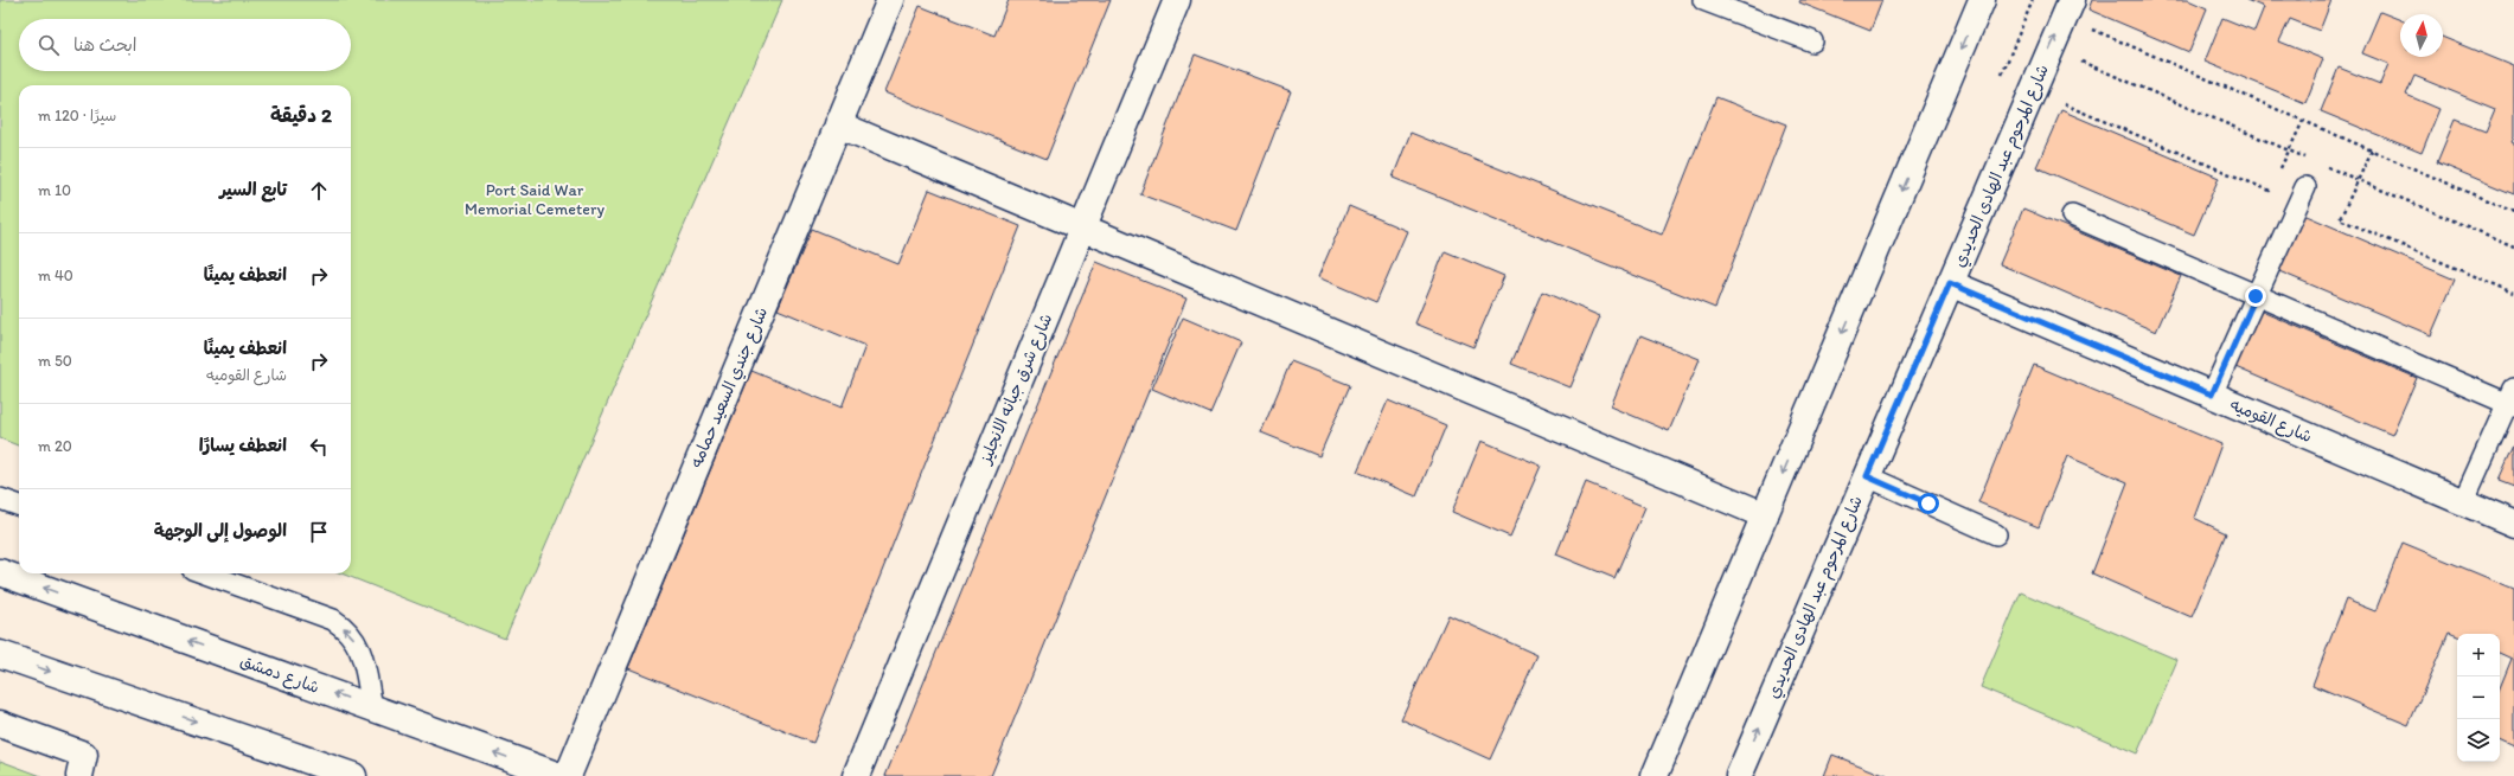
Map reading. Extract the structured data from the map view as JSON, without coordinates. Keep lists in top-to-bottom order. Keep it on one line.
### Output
{"streets":{"street":["شارع المرحوم عبد الهادى الحديدي","شارع جندي السعيد حمامه","شارع شرق جبانه الانجليز","شارع القوميه","شارع دمشق"]},"crossings":[["شارع المرحوم عبد الهادى الحديدي","شارع القوميه"]],"parks":["Port Said War Memorial Cemetery"],"north":"top","page":{"search":"ابحث هنا","heading":["2 دقيقة","سيرًا · 120 m"],"list":[["تابع السير","10 m"],["انعطف يمينًا","40 m"],["انعطف يمينًا","شارع القوميه","50 m"],["انعطف يسارًا","20 m"],"الوصول إلى الوجهة"],"map_buttons":["+","−"]}}
